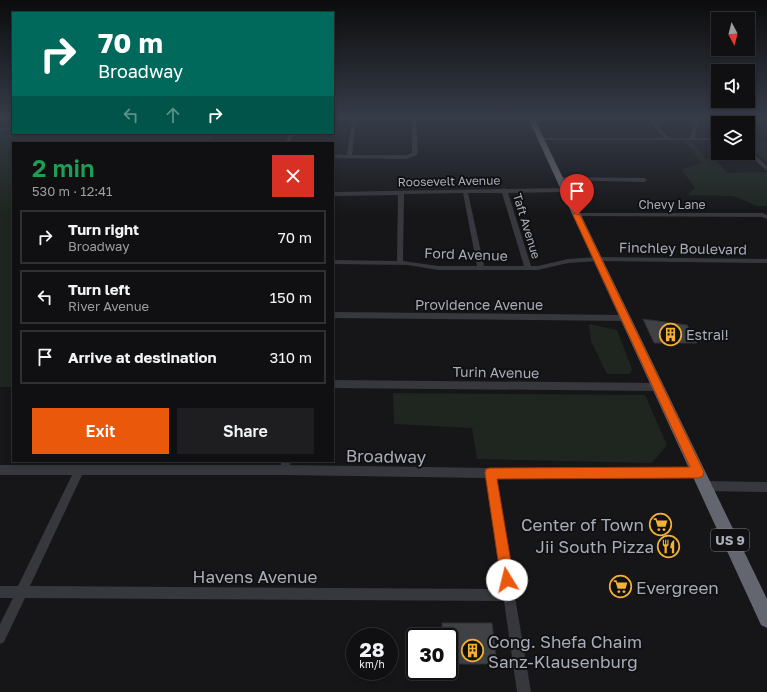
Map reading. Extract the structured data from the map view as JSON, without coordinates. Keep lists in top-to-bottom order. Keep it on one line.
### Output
{"streets":{"highway":["US 9"],"street":["Roosevelt Avenue","Chevy Lane","Taft Avenue","Finchley Boulevard","Ford Avenue","Providence Avenue","Turin Avenue","Broadway","Havens Avenue"]},"crossings":[["Roosevelt Avenue","Taft Avenue"],["Roosevelt Avenue","US 9"],["Chevy Lane","US 9"],["Taft Avenue","Ford Avenue"],["Finchley Boulevard","Ford Avenue"],["Finchley Boulevard","US 9"],["Ford Avenue","US 9"],["Providence Avenue","US 9"],["Turin Avenue","US 9"],["Broadway","US 9"]],"places":{"building":["Estrai!","Cong. Shefa Chaim Sanz-Klausenburg"],"supermarket":["Center of Town","Evergreen"],"restaurant":["Jii South Pizza"]},"north":"bottom","page":{"turn":["70 m","Broadway"],"heading":["2 min","530 m · 12:41"],"list":[{"name":"Turn right","note":"Broadway","value":"70 m"},{"name":"Turn left","note":"River Avenue","value":"150 m"},{"name":"Arrive at destination","value":"310 m"}],"buttons":["Exit","Share"],"speed":"28 km/h","limit":"30"}}
